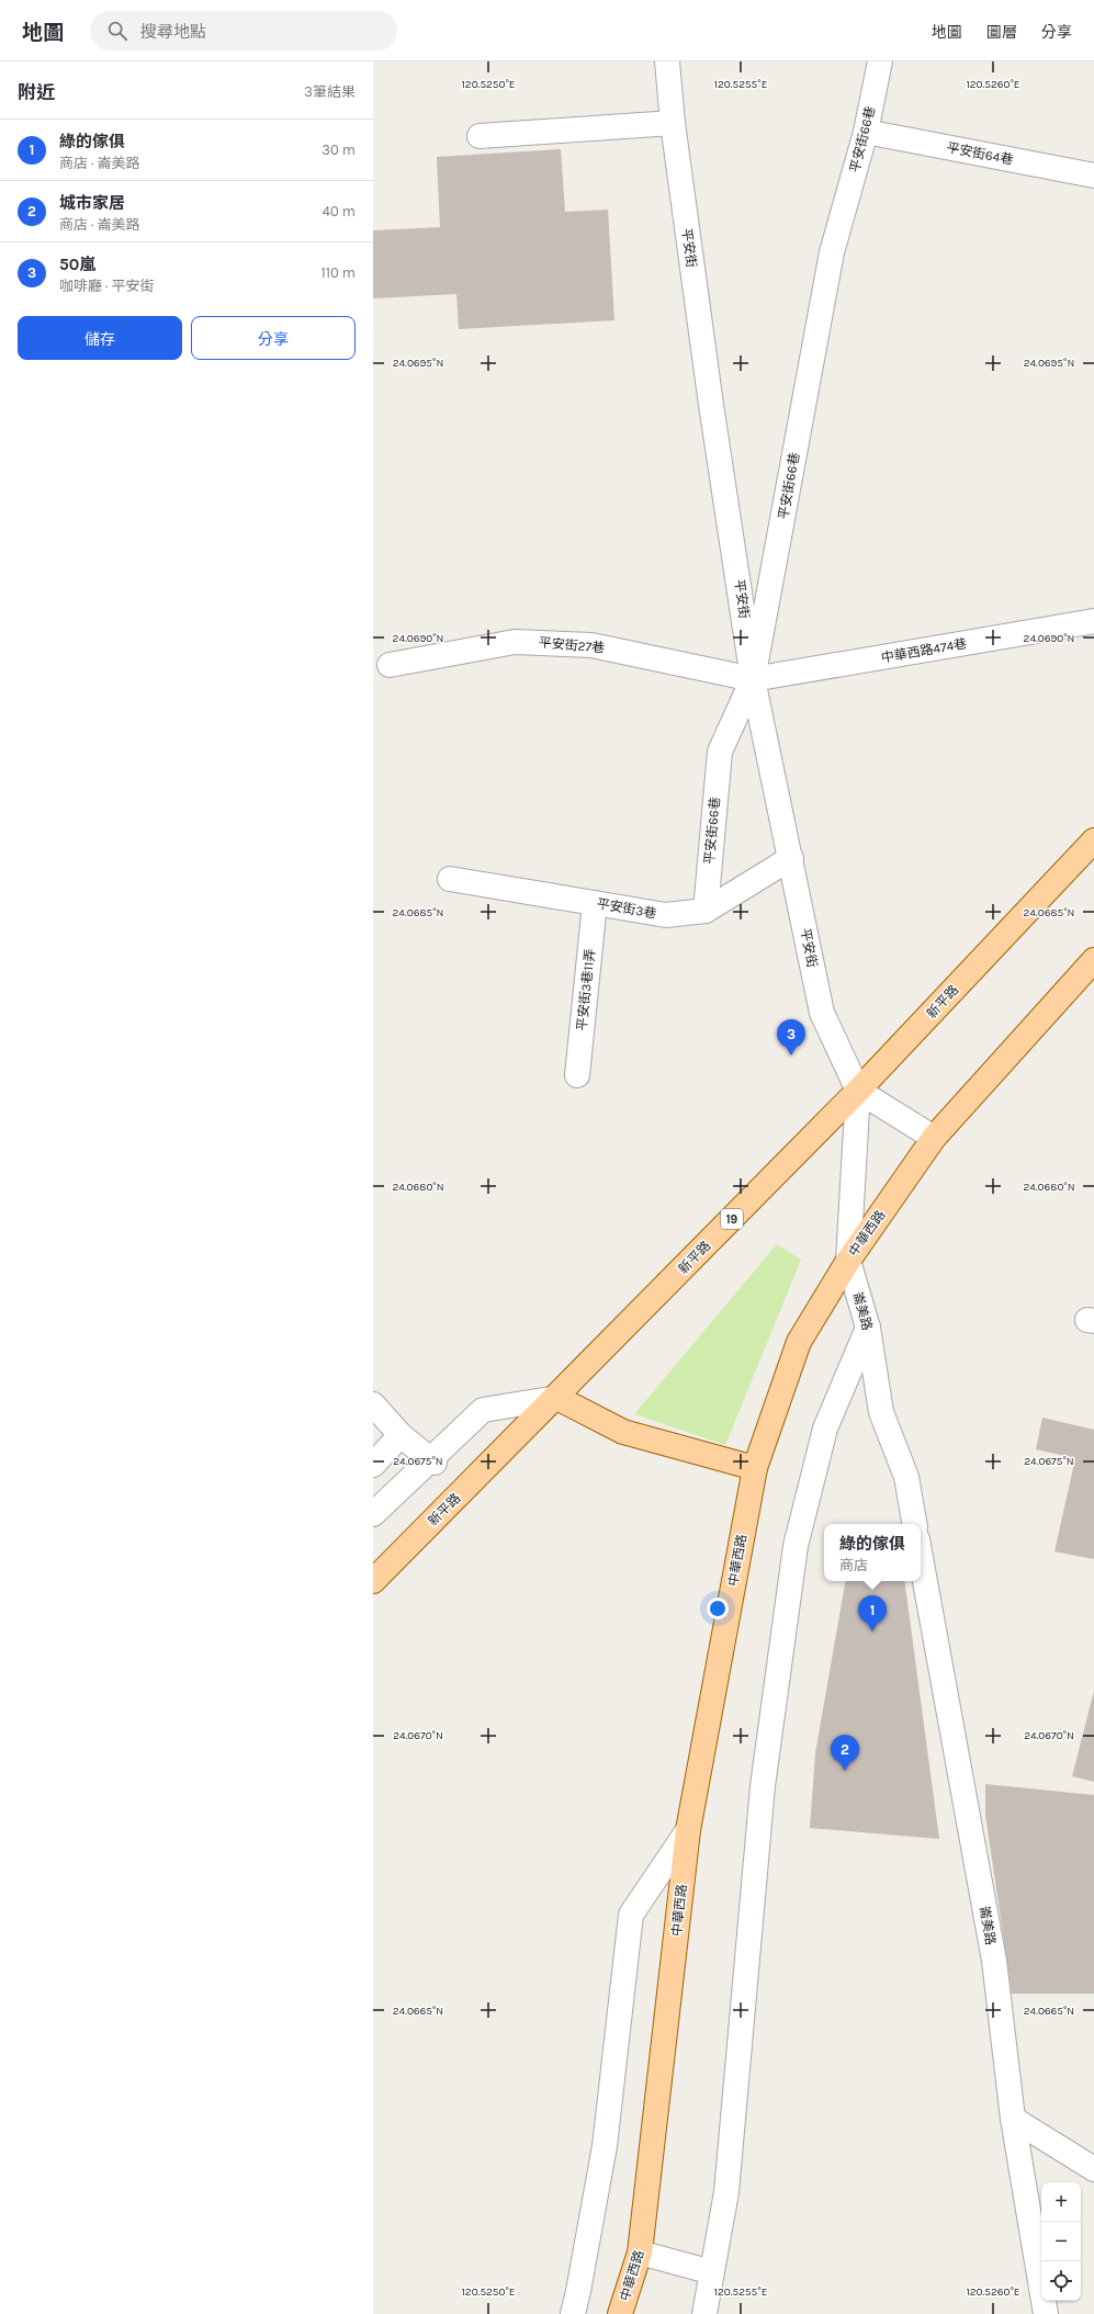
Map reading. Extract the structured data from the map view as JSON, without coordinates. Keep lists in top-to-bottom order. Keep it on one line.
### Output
{"streets":{"main road":["新平路","19","中華西路"],"street":["平安街66巷","平安街64巷","平安街","平安街27巷","中華西路474巷","平安街3巷","平安街3巷11弄","崙美路"]},"crossings":[["平安街66巷","平安街64巷"],["平安街66巷","平安街"],["平安街66巷","平安街27巷"],["平安街66巷","中華西路474巷"],["平安街66巷","平安街3巷"],["平安街","平安街27巷"],["平安街","中華西路474巷"],["平安街","平安街3巷"],["平安街","新平路"],["平安街","崙美路"],["平安街27巷","中華西路474巷"],["平安街3巷","平安街3巷11弄"],["新平路","崙美路"],["中華西路","崙美路"]],"page":{"header":"地圖","search":"搜尋地點","nav":["地圖","圖層","分享"],"heading":["附近","3筆結果"],"list":[{"mark":"1","name":"綠的傢俱","note":"商店 · 崙美路","value":"30 m"},{"mark":"2","name":"城市家居","note":"商店 · 崙美路","value":"40 m"},{"mark":"3","name":"50嵐","note":"咖啡廳 · 平安街","value":"110 m"}],"buttons":["儲存","分享"],"pins":["3","1","2"],"popup":["綠的傢俱","商店"],"map_buttons":["+","−"]},"coordinates":["120.5250°E","120.5255°E","120.5260°E","24.0695°N","24.0690°N","24.0685°N","24.0680°N","24.0675°N","24.0670°N","24.0665°N"]}
